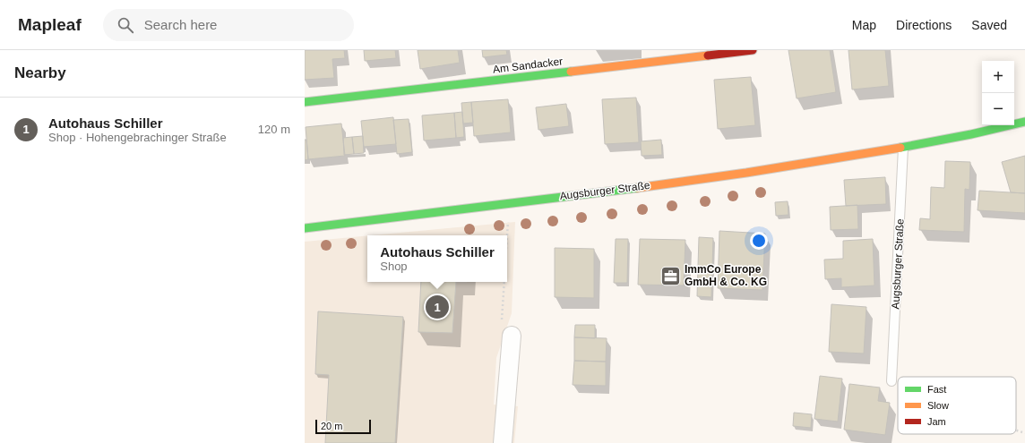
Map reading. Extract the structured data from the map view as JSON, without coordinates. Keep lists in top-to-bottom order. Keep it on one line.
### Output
{"streets":{"street":["Am Sandacker","Augsburger Straße"]},"places":{"office":["ImmCo Europe GmbH & Co. KG"]},"legend":["Fast","Slow","Jam"],"scale_bar":"20 m","page":{"header":"Mapleaf","search":"Search here","nav":["Map","Directions","Saved"],"heading":"Nearby","map_buttons":["+","−"],"list":[{"mark":"1","name":"Autohaus Schiller","note":"Shop · Hohengebrachinger Straße","value":"120 m"}],"popup":["Autohaus Schiller","Shop"],"pins":"1","scale":"20 m"}}
